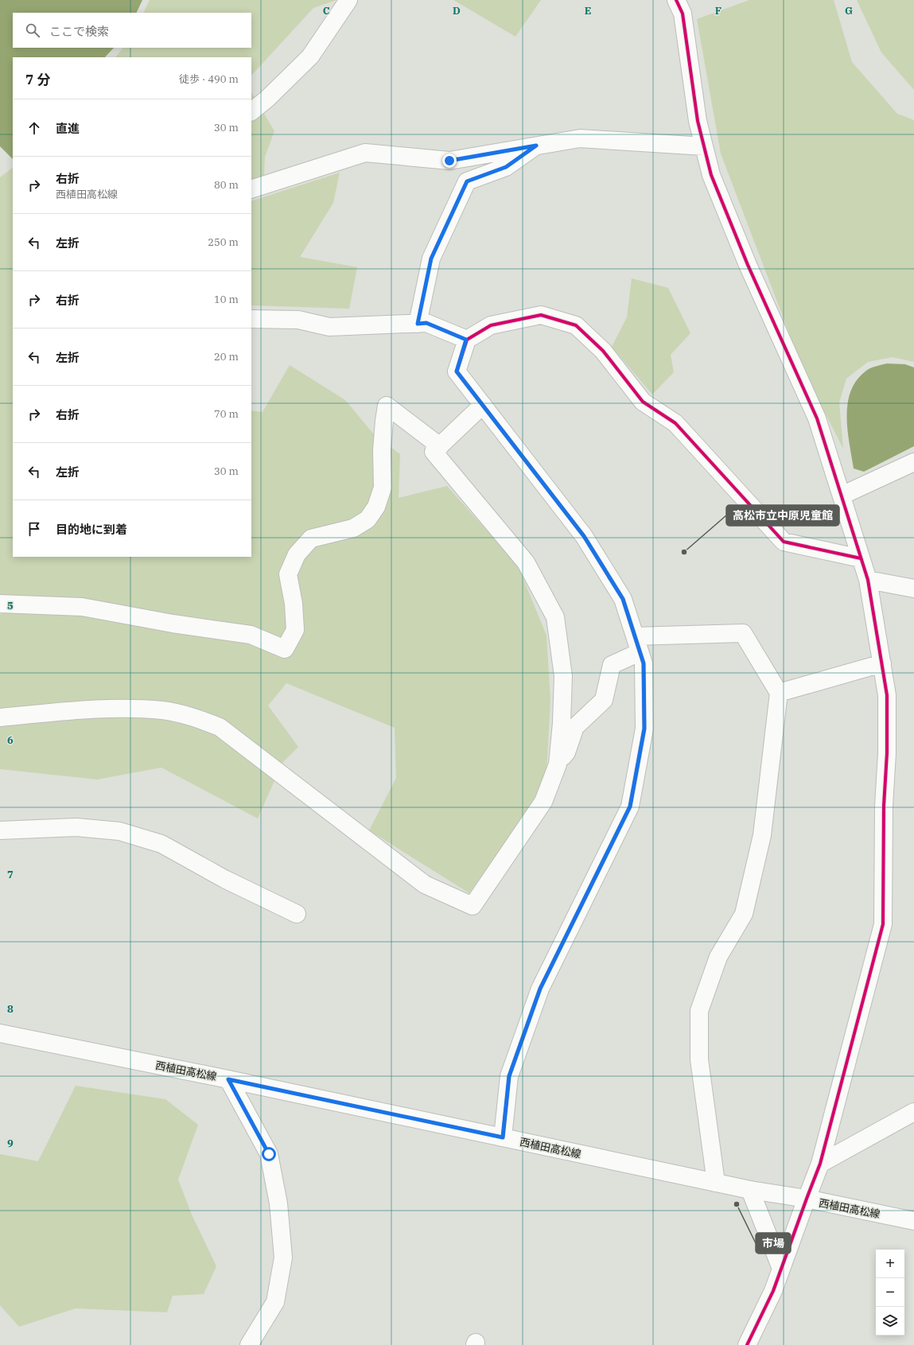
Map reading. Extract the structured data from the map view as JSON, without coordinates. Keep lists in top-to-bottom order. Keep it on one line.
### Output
{"streets":{"street":["西植田高松線"]},"places":["高松市立中原児童館","市場"],"page":{"search":"ここで検索","heading":["7 分","徒歩 · 490 m"],"list":[["直進","30 m"],["右折","西植田高松線","80 m"],["左折","250 m"],["右折","10 m"],["左折","20 m"],["右折","70 m"],["左折","30 m"],"目的地に到着"],"map_buttons":["+","−"]},"grid":{"columns":["C","D","E","F","G"],"rows":["5","6","7","8","9"]}}
